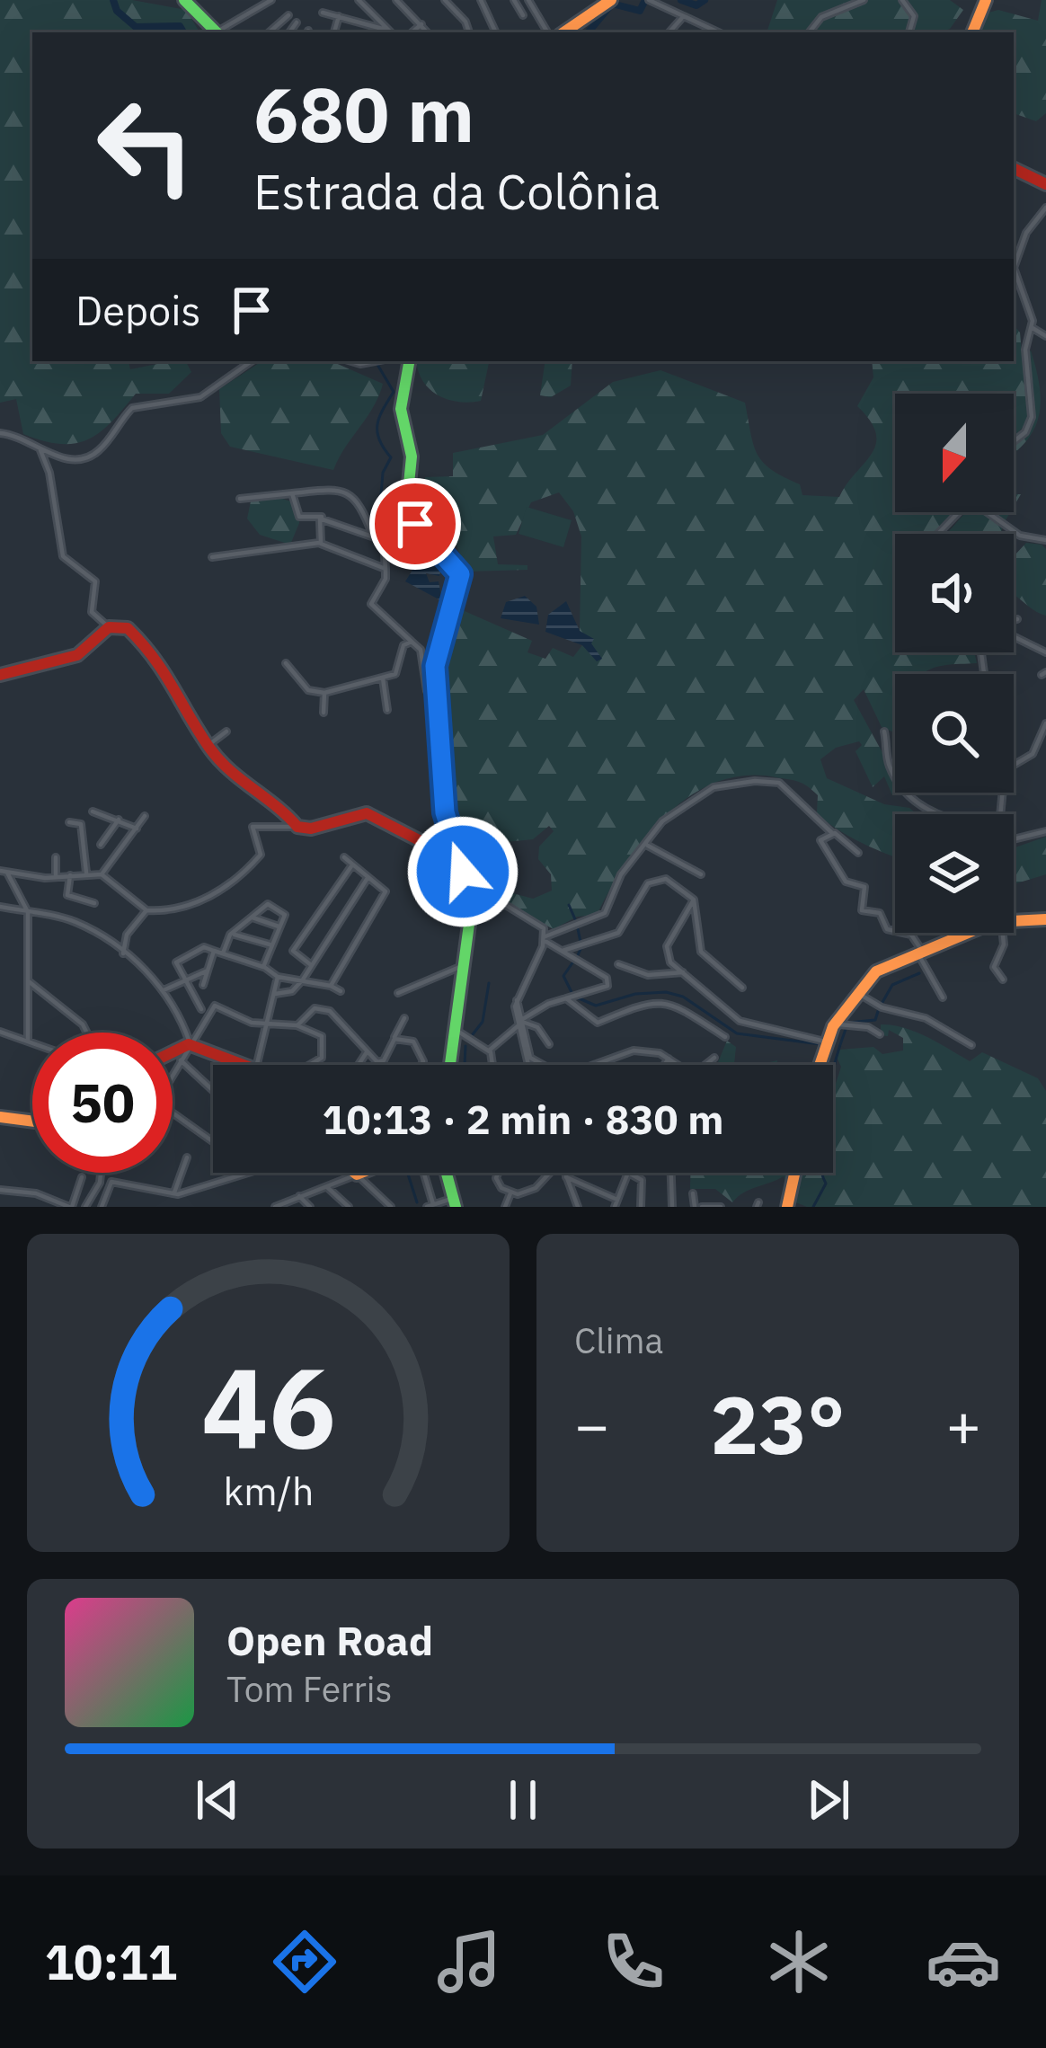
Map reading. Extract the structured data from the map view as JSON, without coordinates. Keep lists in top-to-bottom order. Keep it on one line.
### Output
{"north":"bottom","page":{"turn":["680 m","Estrada da Colônia"],"then":"Depois","limit":"50","trip":"10:13 · 2 min · 830 m","tile":"Clima","heat":["−","23°","+"],"song":["Open Road","Tom Ferris"],"tabs":"10:11","gauge":["46","km/h"]}}
